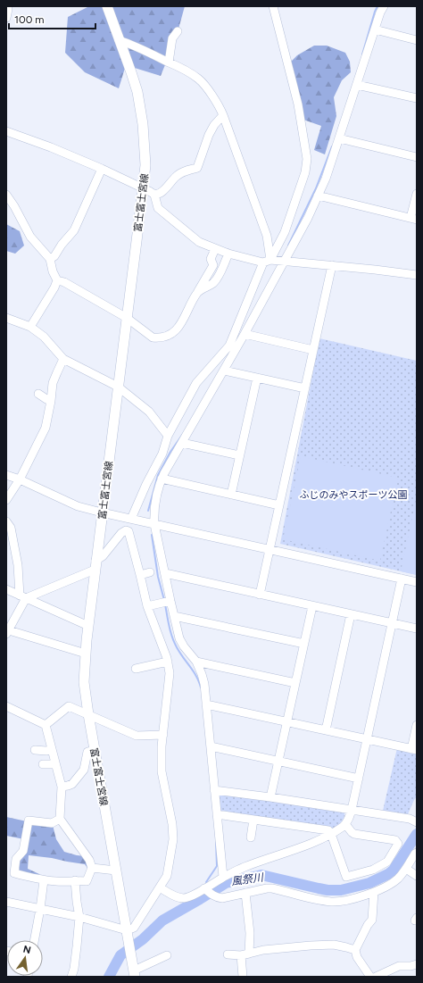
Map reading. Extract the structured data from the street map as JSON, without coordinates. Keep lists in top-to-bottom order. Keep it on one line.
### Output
{"streets":{"main road":["富士富士宮線"]},"water":["風祭川"],"parks":["ふじのみやスポーツ公園"],"scale_bar":"100 m","north":"top"}
